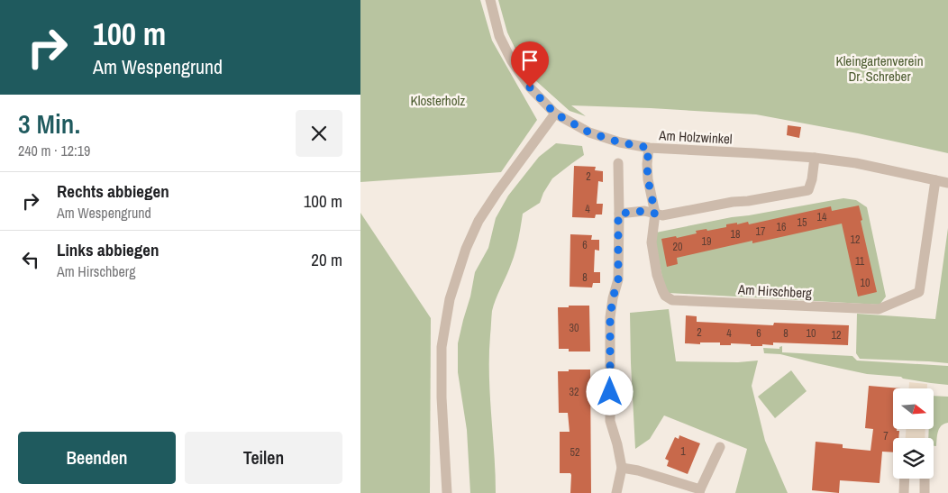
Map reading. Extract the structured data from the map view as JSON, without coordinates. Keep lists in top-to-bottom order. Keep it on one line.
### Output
{"streets":{"street":["Am Holzwinkel","Am Hirschberg"]},"crossings":[["Am Holzwinkel","Am Hirschberg"]],"parks":["Kleingartenverein Dr. Schreber","Klosterholz"],"house_numbers":["2","4","14","15","16","17","18","12","19","6","20","11","8","10","30","2","4","6","8","10","12","32","7","1","52"],"north":"right","page":{"turn":["100 m","Am Wespengrund"],"heading":["3 Min.","240 m · 12:19"],"list":[{"name":"Rechts abbiegen","note":"Am Wespengrund","value":"100 m"},{"name":"Links abbiegen","note":"Am Hirschberg","value":"20 m"}],"buttons":["Beenden","Teilen"]}}
